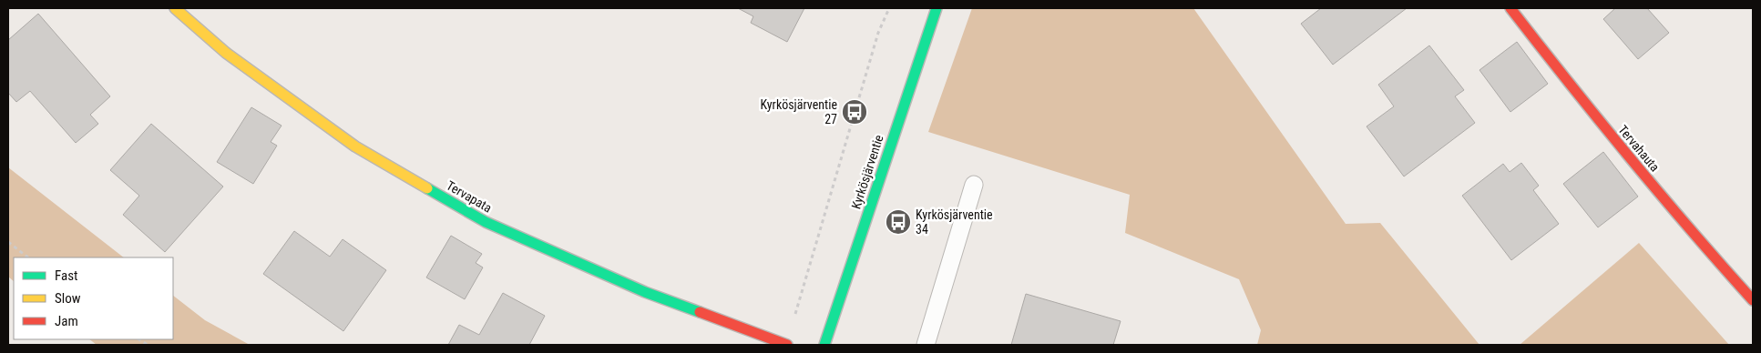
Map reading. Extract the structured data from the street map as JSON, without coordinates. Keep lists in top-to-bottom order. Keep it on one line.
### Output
{"streets":{"street":["Tervahauta","Kyrkösjärventie","Tervapata"]},"places":{"bus stop":["Kyrkösjärventie 27","Kyrkösjärventie 34"]},"legend":["Fast","Slow","Jam"]}
